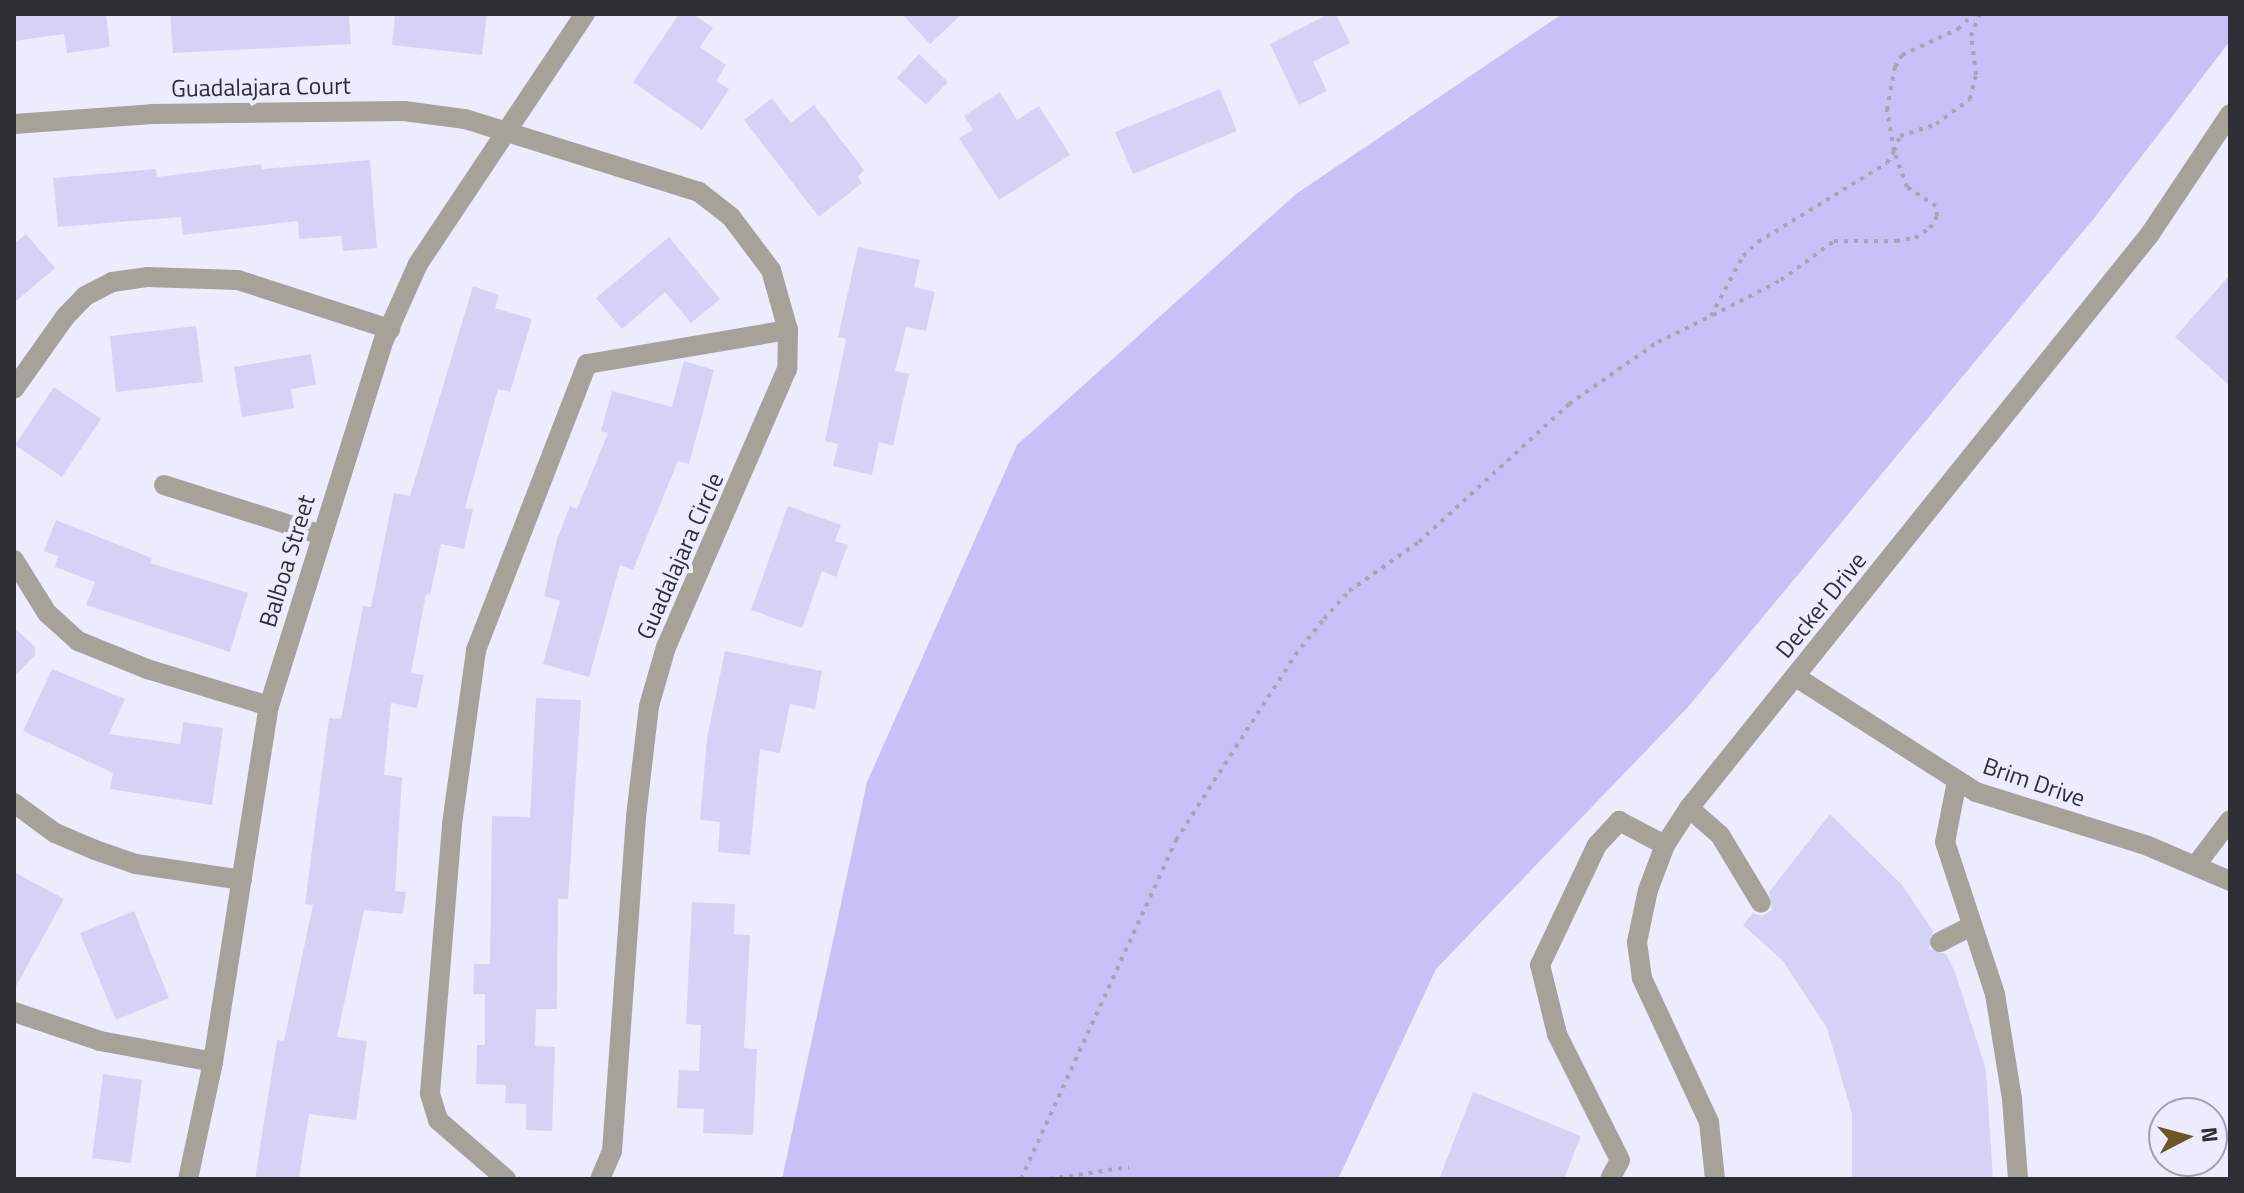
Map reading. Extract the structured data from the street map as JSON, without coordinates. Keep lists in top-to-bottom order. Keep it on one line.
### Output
{"streets":{"street":["Guadalajara Court","Guadalajara Circle","Balboa Street","Decker Drive","Brim Drive"]},"crossings":[["Guadalajara Court","Guadalajara Circle"],["Guadalajara Court","Balboa Street"],["Guadalajara Circle","Balboa Street"],["Decker Drive","Brim Drive"]],"north":"right"}
